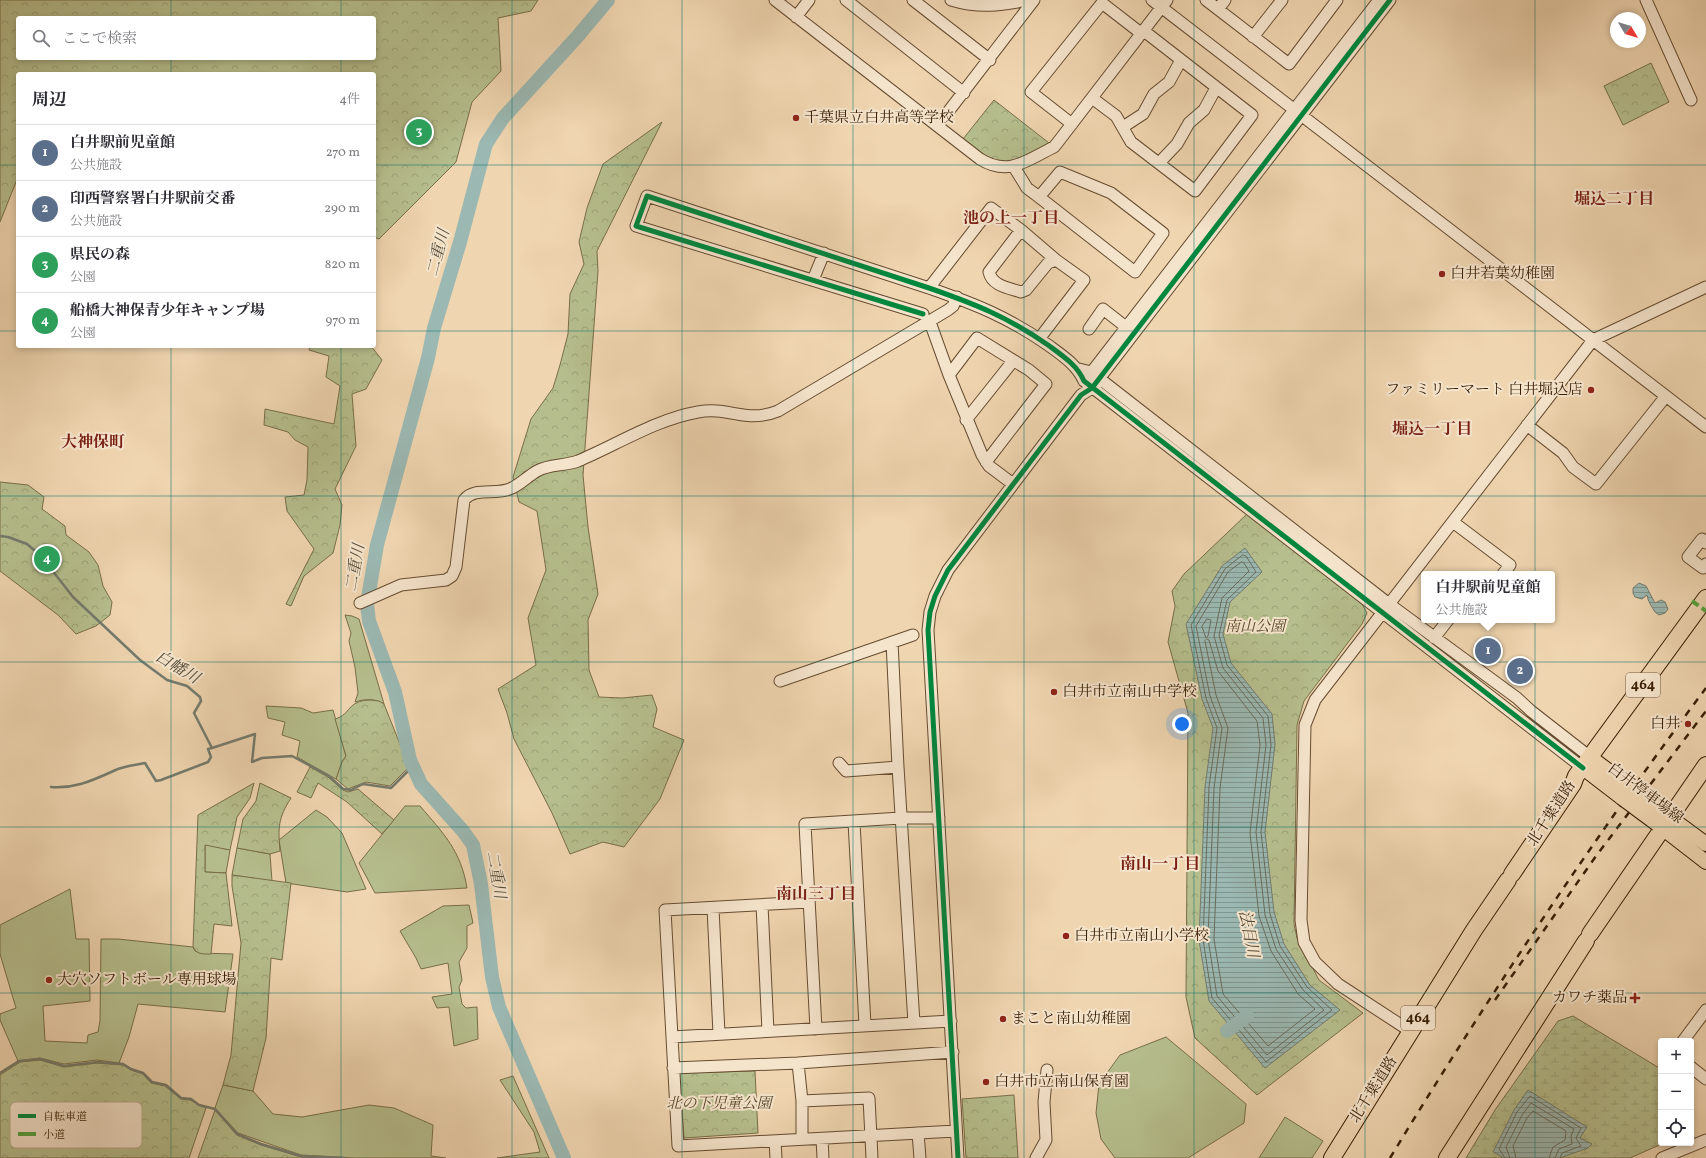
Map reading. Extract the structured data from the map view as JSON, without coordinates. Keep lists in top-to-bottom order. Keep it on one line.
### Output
{"streets":{"highway":["464","北千葉道路"],"main road":["白井停車場線"]},"crossings":[["白井停車場線","北千葉道路"]],"districts":["堀込二丁目","池の上一丁目","堀込一丁目","大神保町","南山一丁目","南山三丁目"],"water":["二重川","白幡川","法目川"],"parks":["南山公園","北の下児童公園"],"places":{"other":["千葉県立白井高等学校","白井若葉幼稚園","ファミリーマート 白井堀込店","白井市立南山中学校","白井","白井市立南山小学校","大穴ソフトボール専用球場","まこと南山幼稚園","白井市立南山保育園"],"health":["カワチ薬品"]},"legend":["自転車道","小道"],"north":"bottom right","page":{"search":"ここで検索","heading":["周辺","4件"],"pins":["3","4","1","2"],"list":[{"mark":"1","name":"白井駅前児童館","note":"公共施設","value":"270 m"},{"mark":"2","name":"印西警察署白井駅前交番","note":"公共施設","value":"290 m"},{"mark":"3","name":"県民の森","note":"公園","value":"820 m"},{"mark":"4","name":"船橋大神保青少年キャンプ場","note":"公園","value":"970 m"}],"popup":["白井駅前児童館","公共施設"],"map_buttons":["+","−"]}}
